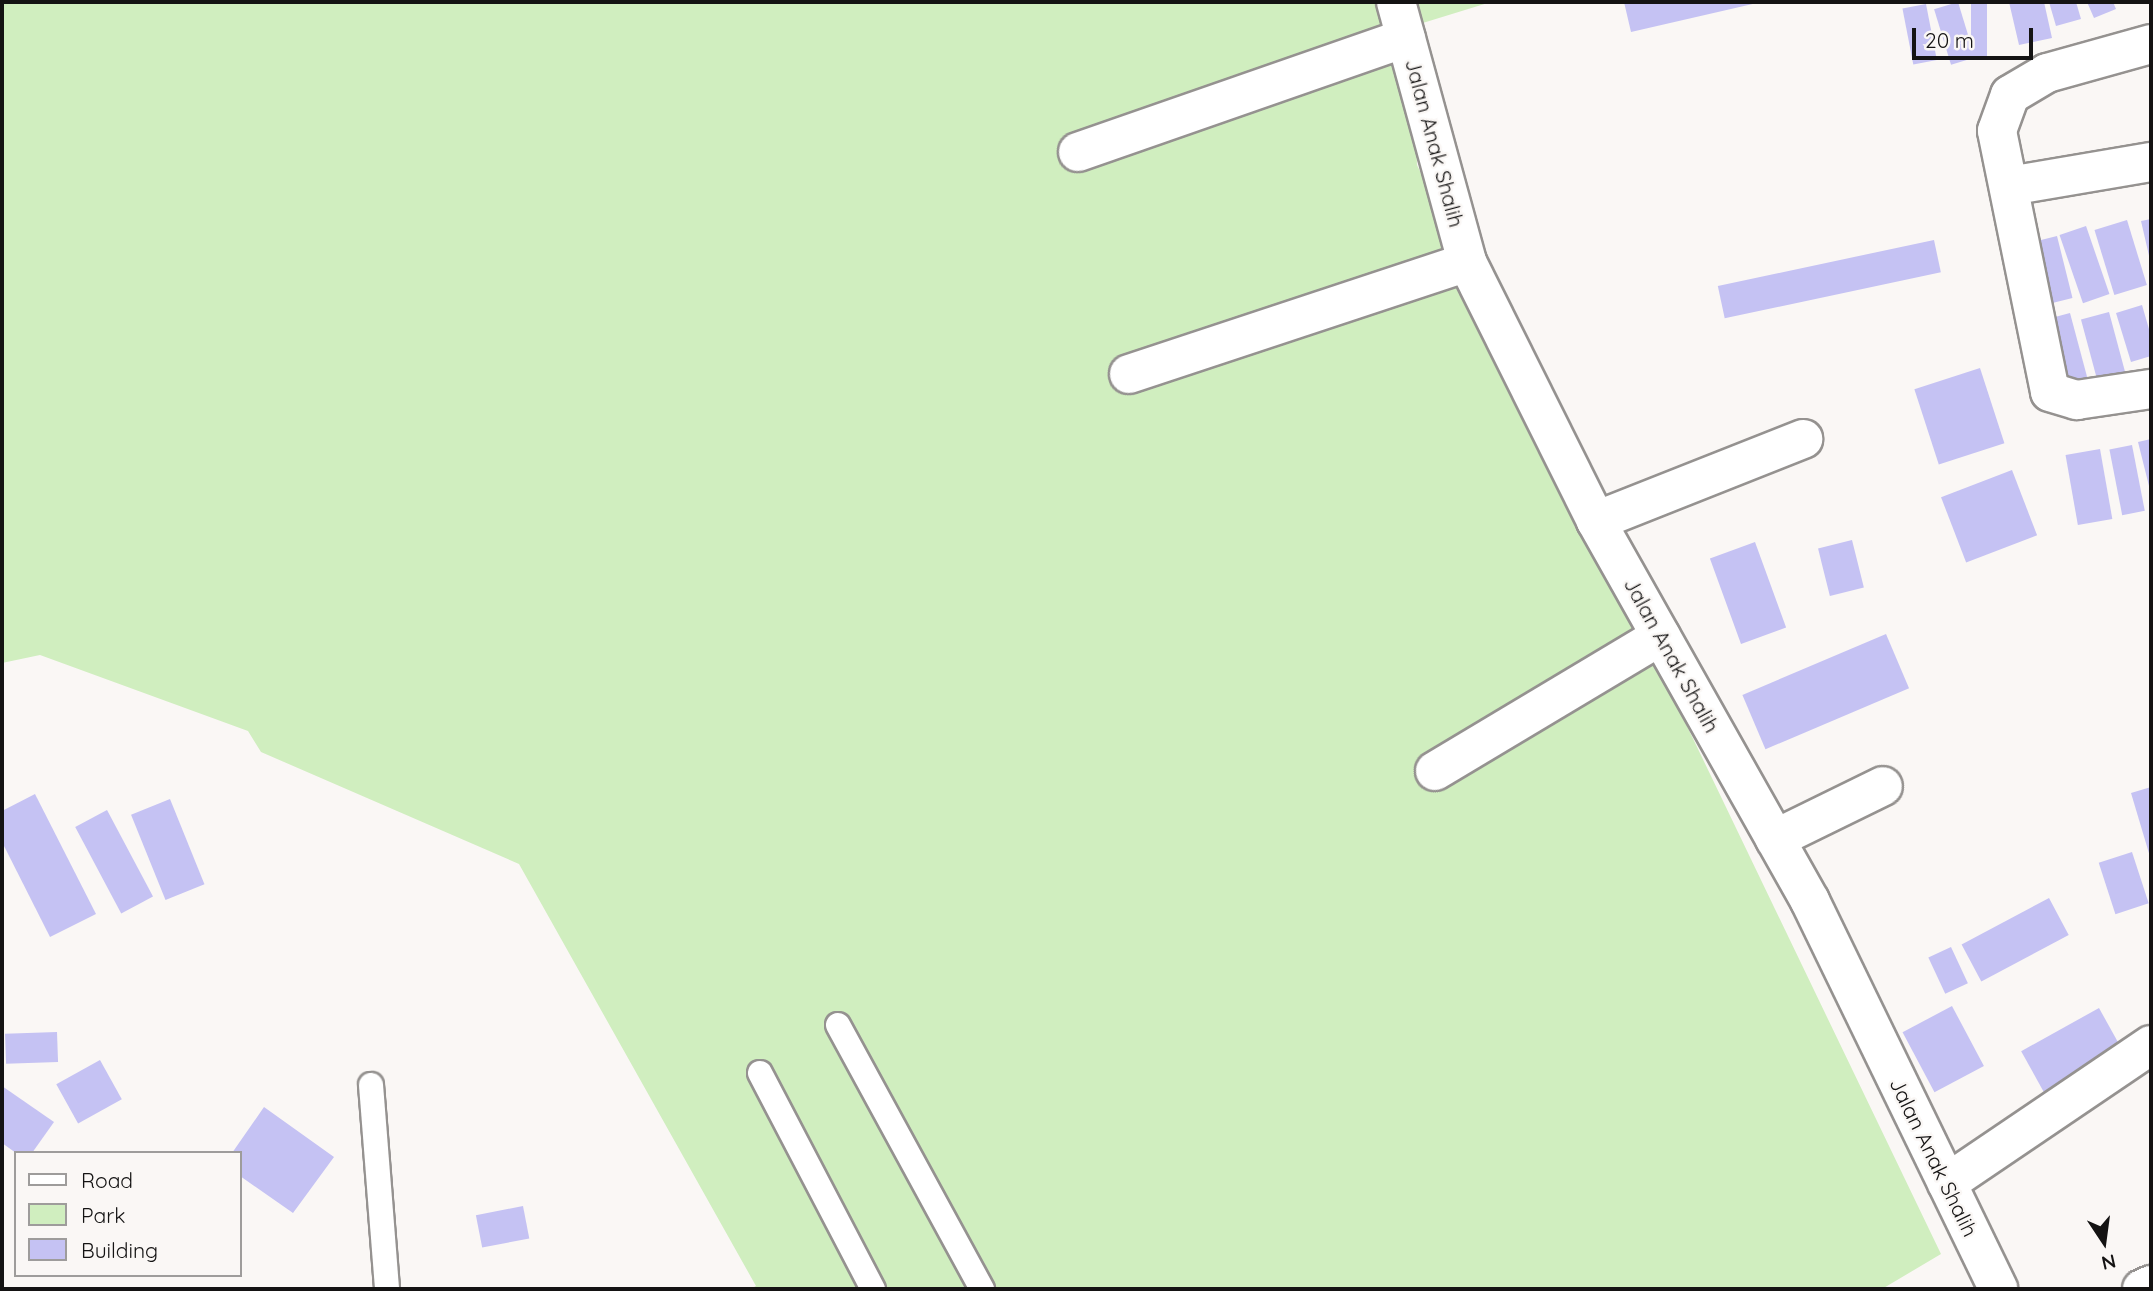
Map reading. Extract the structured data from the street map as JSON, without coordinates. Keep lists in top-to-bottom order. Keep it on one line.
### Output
{"streets":{"street":["Jalan Anak Shalih"]},"legend":["Road","Park","Building"],"scale_bar":"20 m","north":"bottom"}
